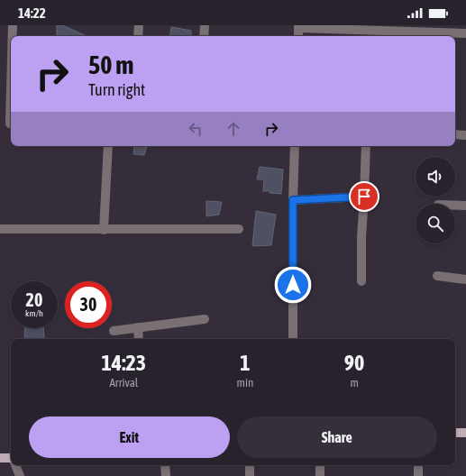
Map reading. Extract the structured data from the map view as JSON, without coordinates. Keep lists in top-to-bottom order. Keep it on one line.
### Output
{"page":{"status":"14:22","turn":["50 m","Turn right"],"speed":"20 km/h","limit":"30","eta":["14:23","Arrival","1","min","90","m"],"buttons":["Exit","Share"]}}
